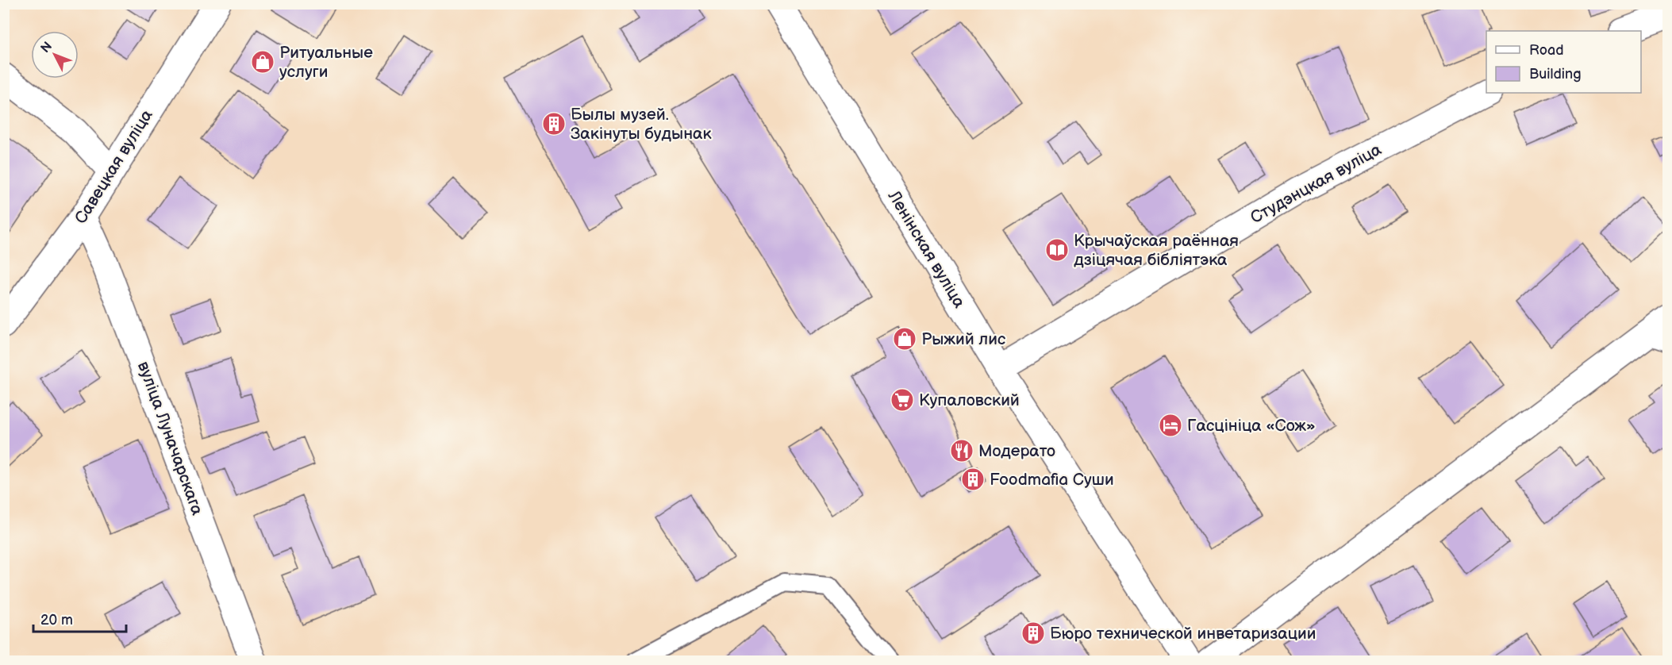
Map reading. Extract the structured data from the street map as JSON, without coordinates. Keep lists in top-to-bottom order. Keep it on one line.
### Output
{"streets":{"street":["Савецкая вуліца","Студэнцкая вуліца","Ленінская вуліца","вуліца Луначарскага"]},"crossings":[["Савецкая вуліца","вуліца Луначарскага"],["Студэнцкая вуліца","Ленінская вуліца"]],"places":{"shop":["Ритуальные услуги","Рыжий лис"],"building":["Былы музей. Закінуты будынак","Foodmafia Суши","Бюро технической инветаризации"],"library":["Крычаўская раённая дзіцячая бібліятэка"],"supermarket":["Купаловский"],"hotel":["Гасцініца «Сож»"],"restaurant":["Модерато"]},"legend":["Road","Building"],"scale_bar":"20 m","north":"top left"}
